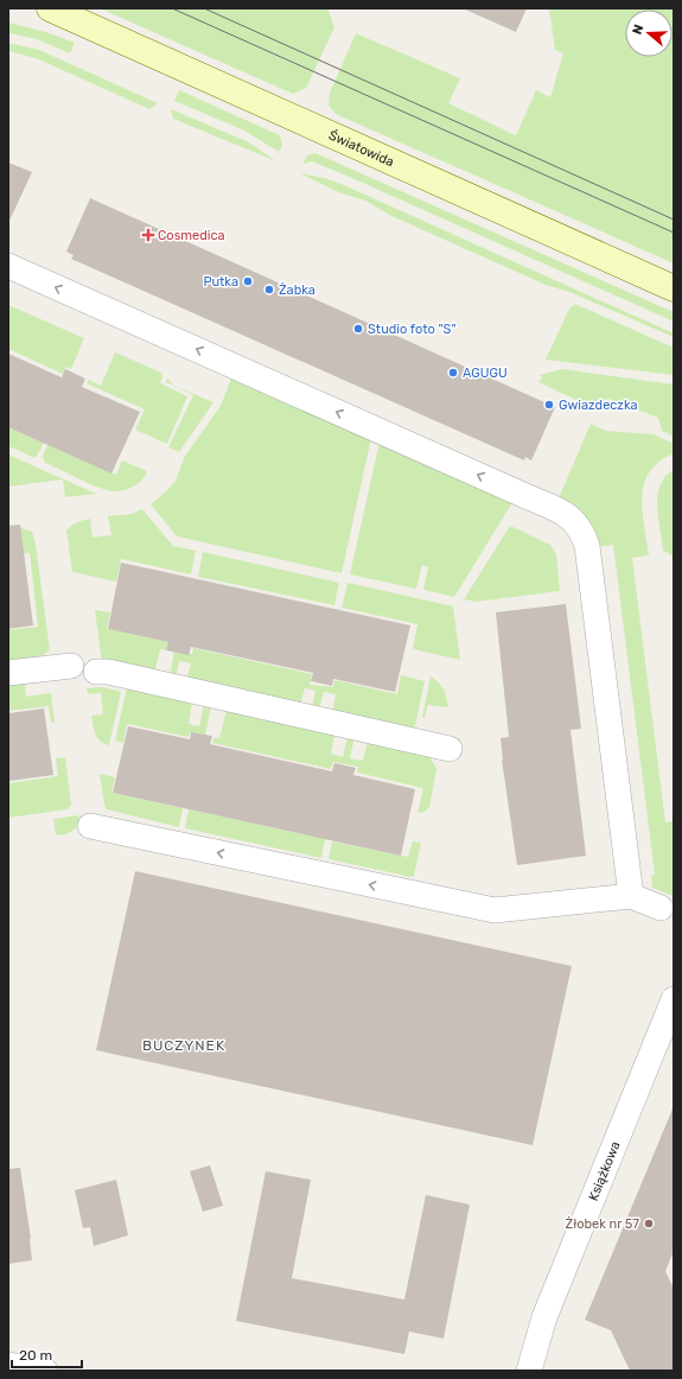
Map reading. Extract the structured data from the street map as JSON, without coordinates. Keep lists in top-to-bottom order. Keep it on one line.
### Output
{"streets":{"street":["Światowida","Książkowa"]},"districts":["BUCZYNEK"],"places":{"health":["Cosmedica"],"other":["Putka","Żabka","Studio foto \"S\"","AGUGU","Gwiazdeczka","Żłobek nr 57"]},"scale_bar":"20 m","north":"left"}
